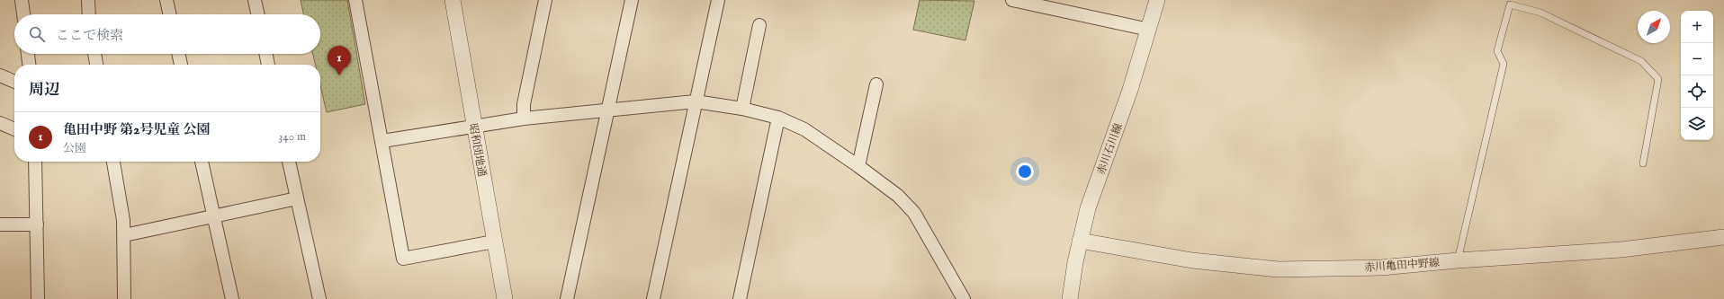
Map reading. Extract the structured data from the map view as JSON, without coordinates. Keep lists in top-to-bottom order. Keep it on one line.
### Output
{"streets":{"street":["赤川石川線","昭和団地通","赤川亀田中野線"]},"crossings":[["赤川石川線","赤川亀田中野線"]],"north":"top right","page":{"map_buttons":["+","−"],"search":"ここで検索","pins":"1","heading":"周辺","list":[{"mark":"1","name":"亀田中野 第2号児童 公園","note":"公園","value":"340 m"}]}}
